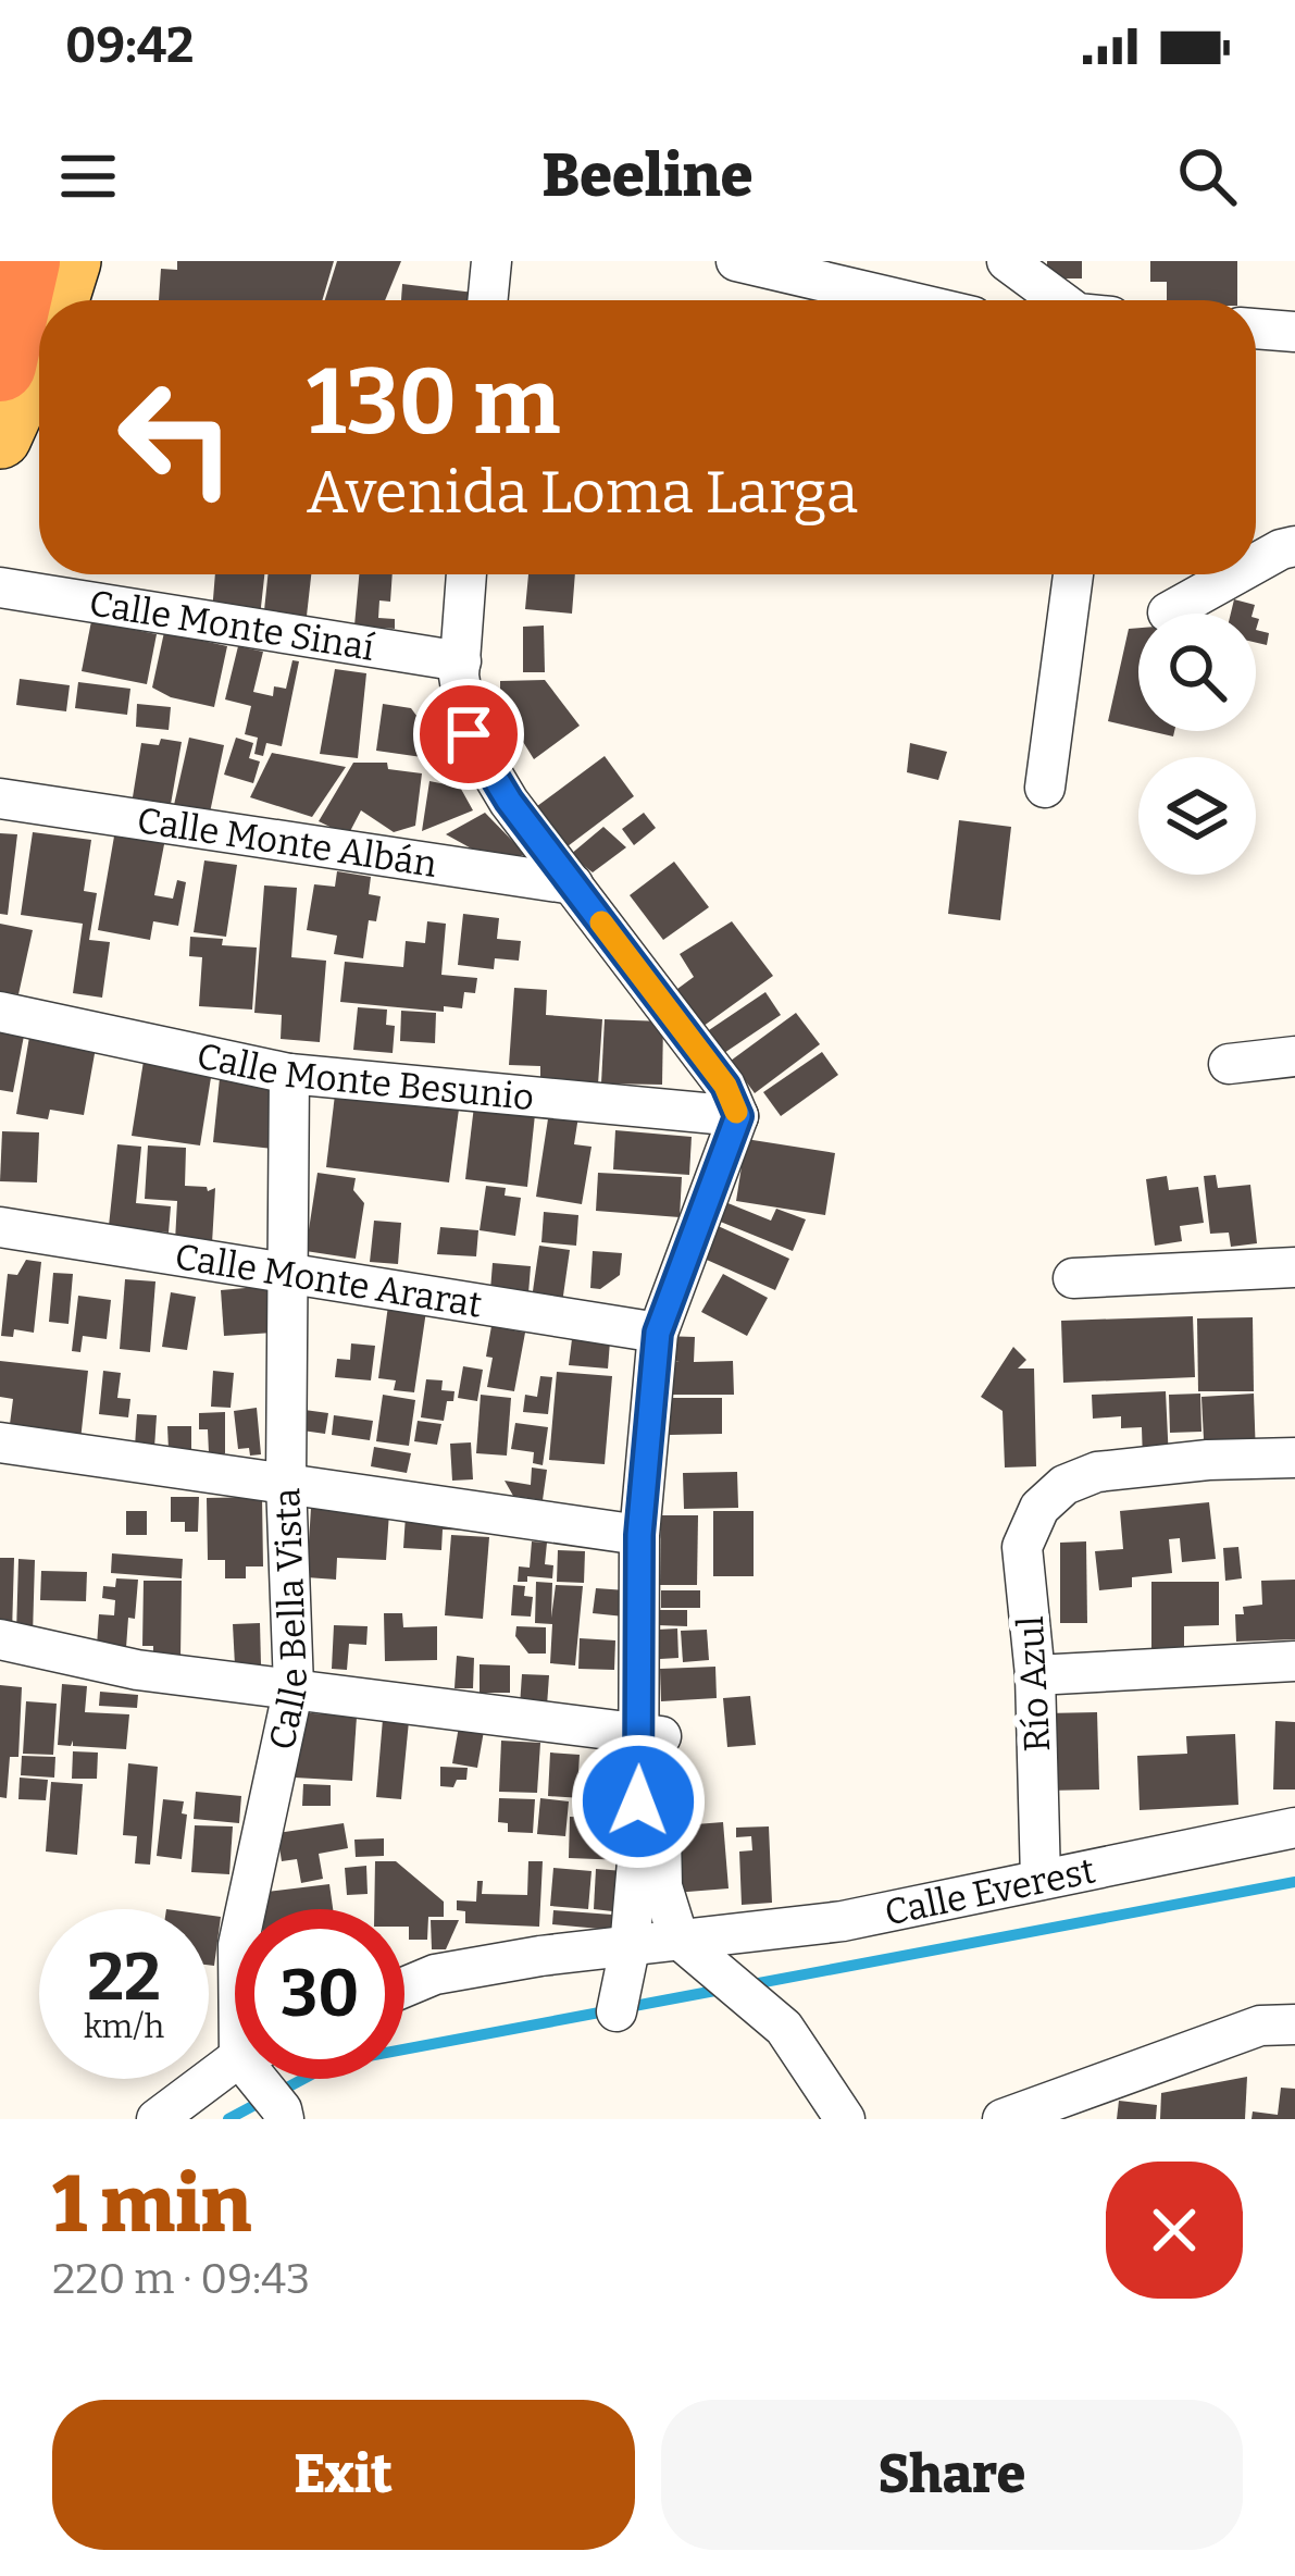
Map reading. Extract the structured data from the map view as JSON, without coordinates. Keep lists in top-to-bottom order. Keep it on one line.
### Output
{"streets":{"street":["Calle Monte Sinaí","Calle Monte Albán","Calle Monte Besunio","Calle Monte Ararat","Calle Bella Vista","Río Azul","Calle Everest"]},"crossings":[["Calle Monte Besunio","Calle Bella Vista"],["Calle Monte Ararat","Calle Bella Vista"],["Río Azul","Calle Everest"]],"page":{"status":"09:42","header":"Beeline","turn":["130 m","Avenida Loma Larga"],"speed":"22 km/h","limit":"30","heading":["1 min","220 m · 09:43"],"buttons":["Exit","Share"]}}
